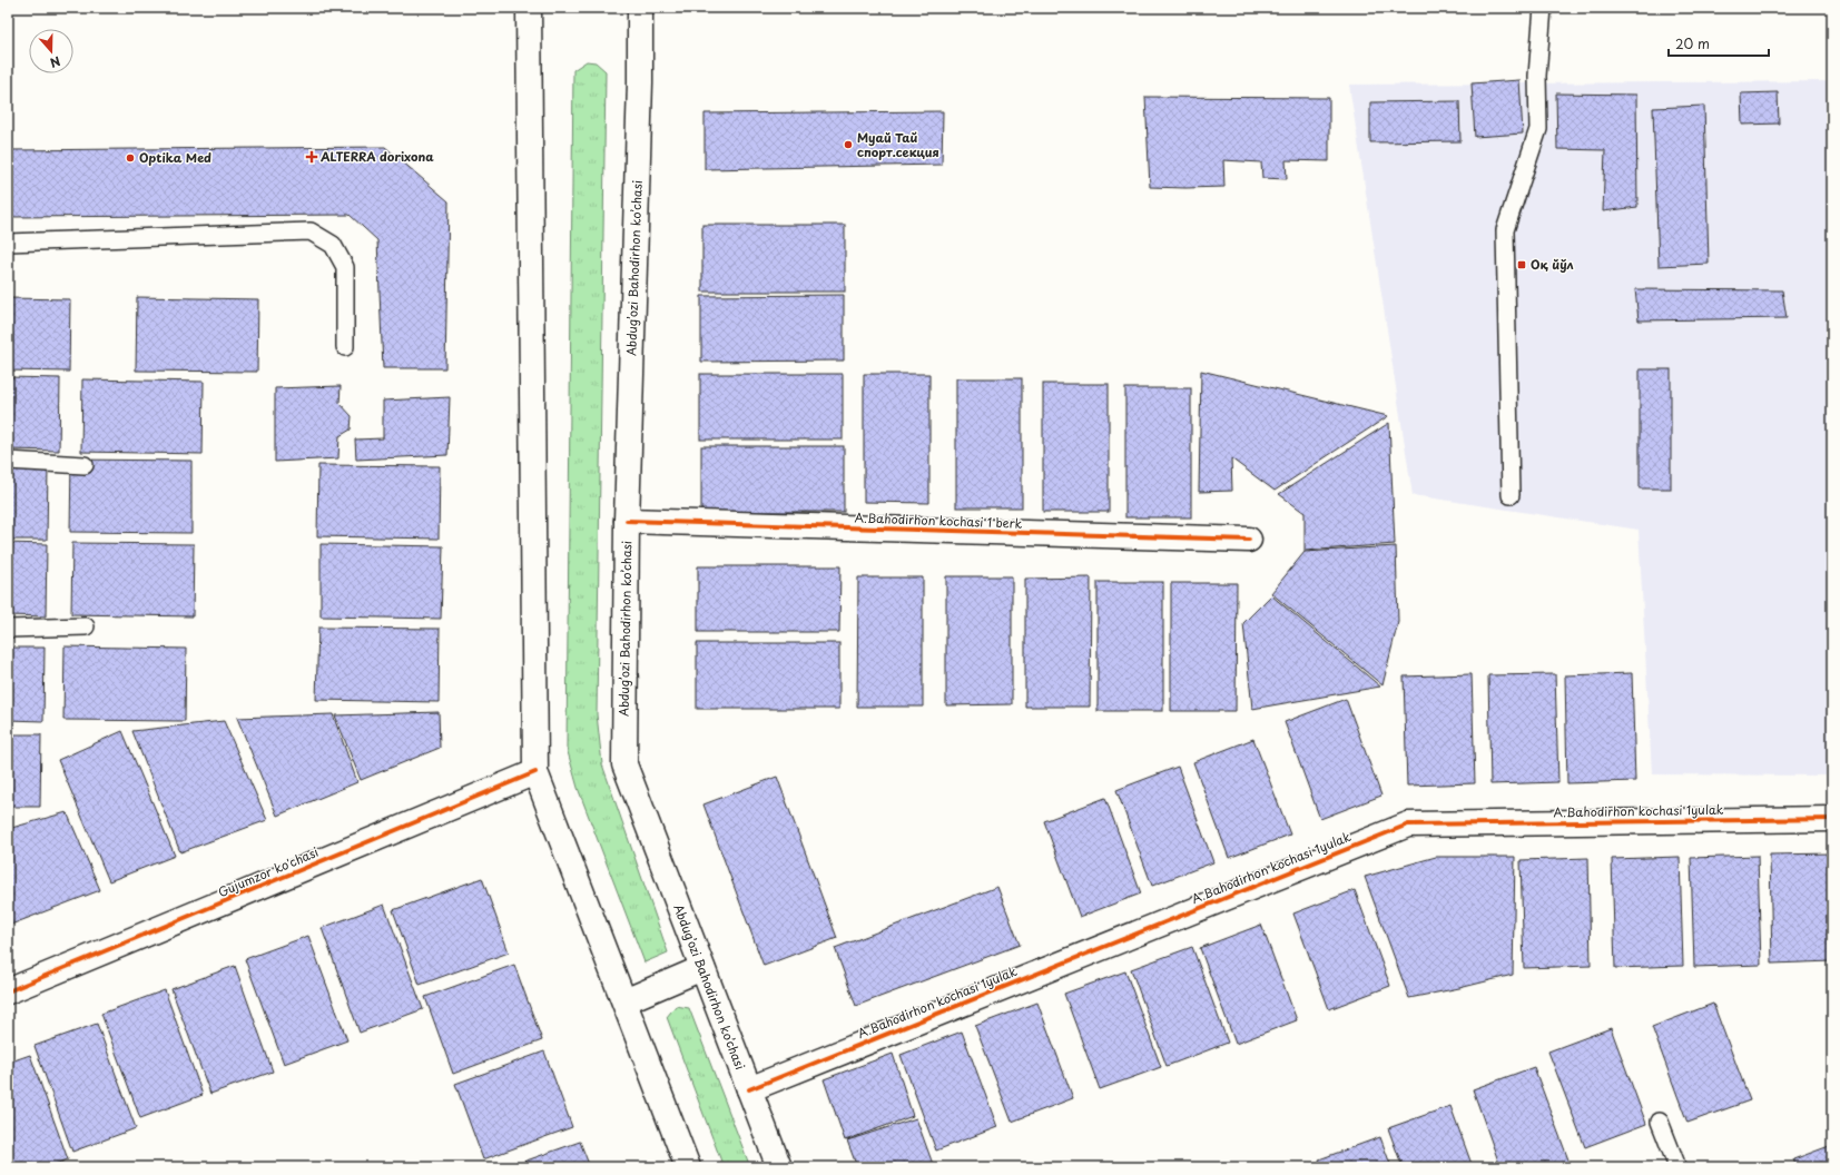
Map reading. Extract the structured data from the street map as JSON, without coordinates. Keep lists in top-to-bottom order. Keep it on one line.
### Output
{"streets":{"street":["Abdug’ozi Bahodirhon ko’chasi","A.Bahodirhon kochasi 1 berk","A.Bahodirhon kochasi 1yulak","Gujumzor ko'chasi"]},"crossings":[["Abdug’ozi Bahodirhon ko’chasi","A.Bahodirhon kochasi 1 berk"],["Abdug’ozi Bahodirhon ko’chasi","A.Bahodirhon kochasi 1yulak"]],"places":{"other":["Муай Тай спорт.секция","Optika Med"],"health":["ALTERRA dorixona"],"transit":["Оқ йўл"]},"scale_bar":"20 m","north":"bottom"}
